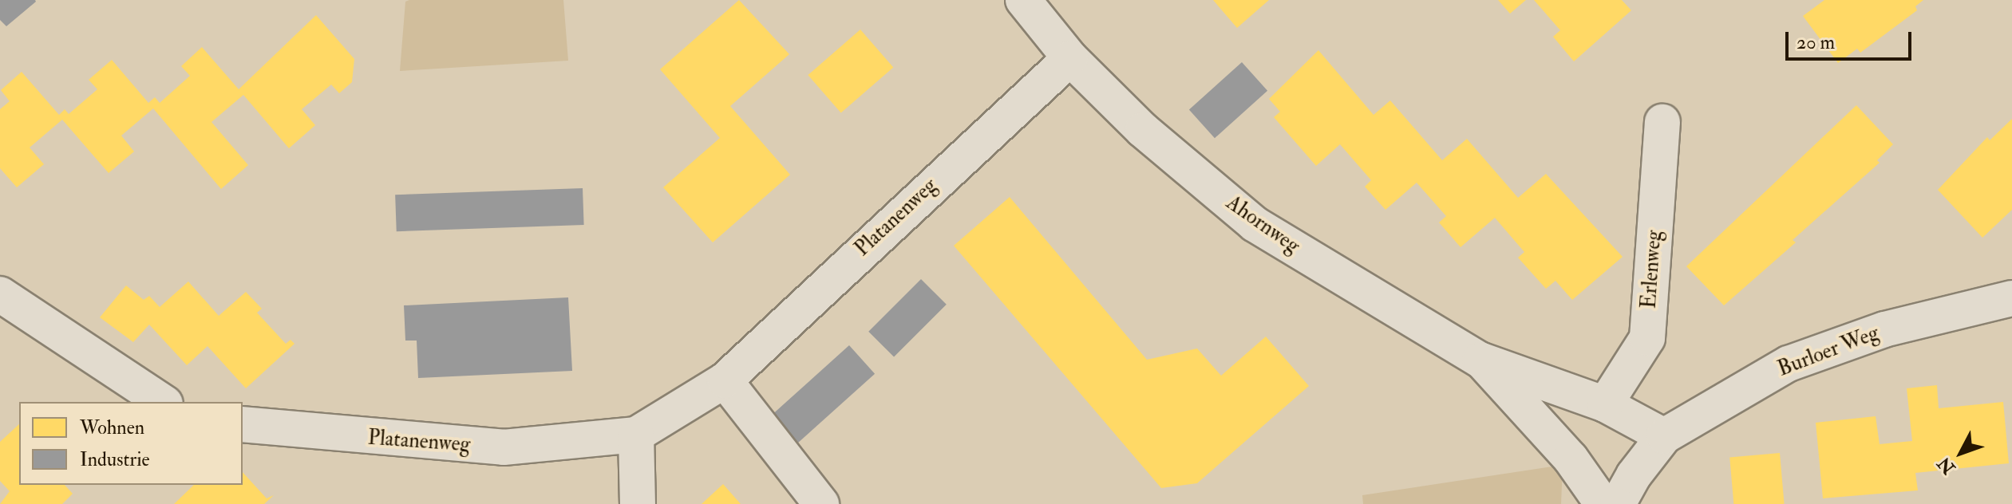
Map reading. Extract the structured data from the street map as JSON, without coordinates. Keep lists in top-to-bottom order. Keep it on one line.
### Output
{"streets":{"street":["Platanenweg","Ahornweg","Erlenweg","Burloer Weg"]},"crossings":[["Platanenweg","Ahornweg"],["Ahornweg","Erlenweg"],["Ahornweg","Burloer Weg"]],"legend":["Wohnen","Industrie"],"scale_bar":"20 m","north":"bottom left"}
